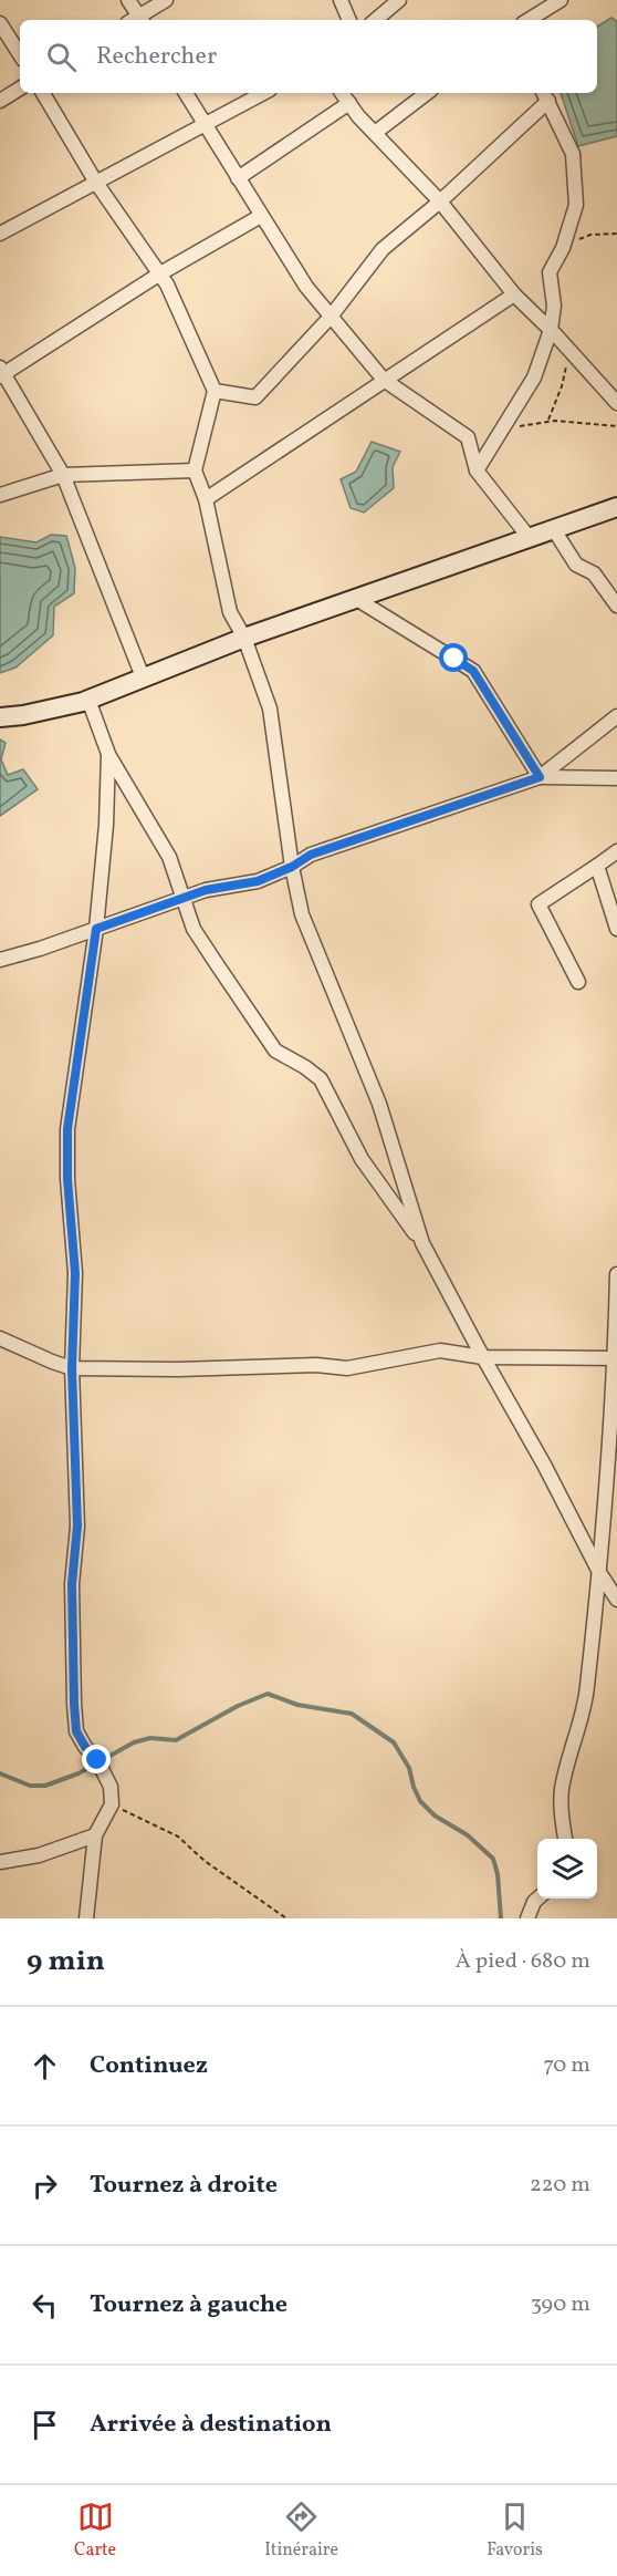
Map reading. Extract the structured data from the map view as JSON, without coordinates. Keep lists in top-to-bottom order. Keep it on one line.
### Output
{"page":{"search":"Rechercher","heading":["9 min","À pied · 680 m"],"list":[["Continuez","70 m"],["Tournez à droite","220 m"],["Tournez à gauche","390 m"],"Arrivée à destination"],"nav":["Carte","Itinéraire","Favoris"]}}
